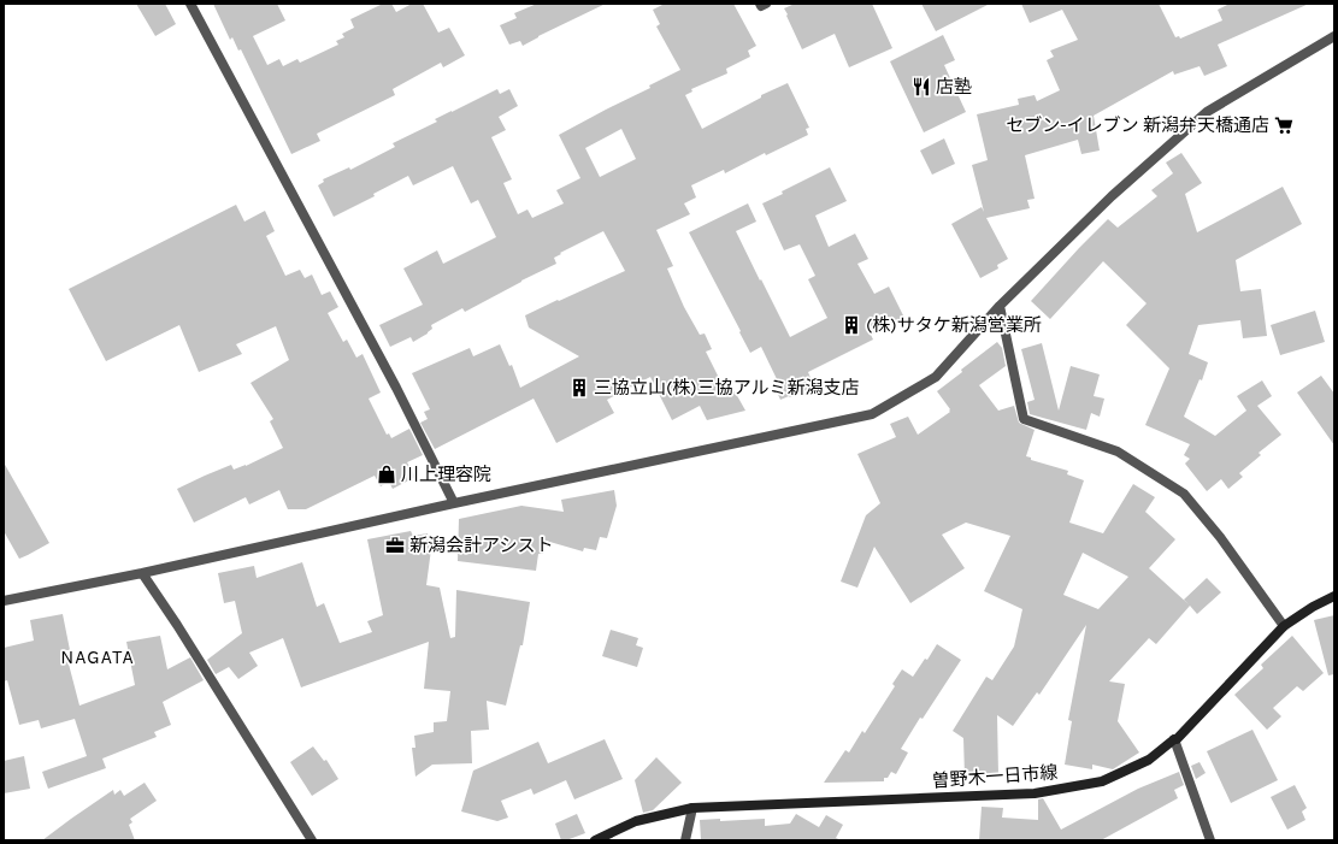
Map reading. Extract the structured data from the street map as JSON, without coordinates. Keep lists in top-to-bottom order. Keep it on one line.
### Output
{"streets":{"main road":["曽野木一日市線"]},"districts":["NAGATA"],"places":{"restaurant":["店塾"],"supermarket":["セブン-イレブン 新潟弁天橋通店"],"building":["(株)サタケ新潟営業所","三協立山(株)三協アルミ新潟支店"],"shop":["川上理容院"],"office":["新潟会計アシスト"]}}
